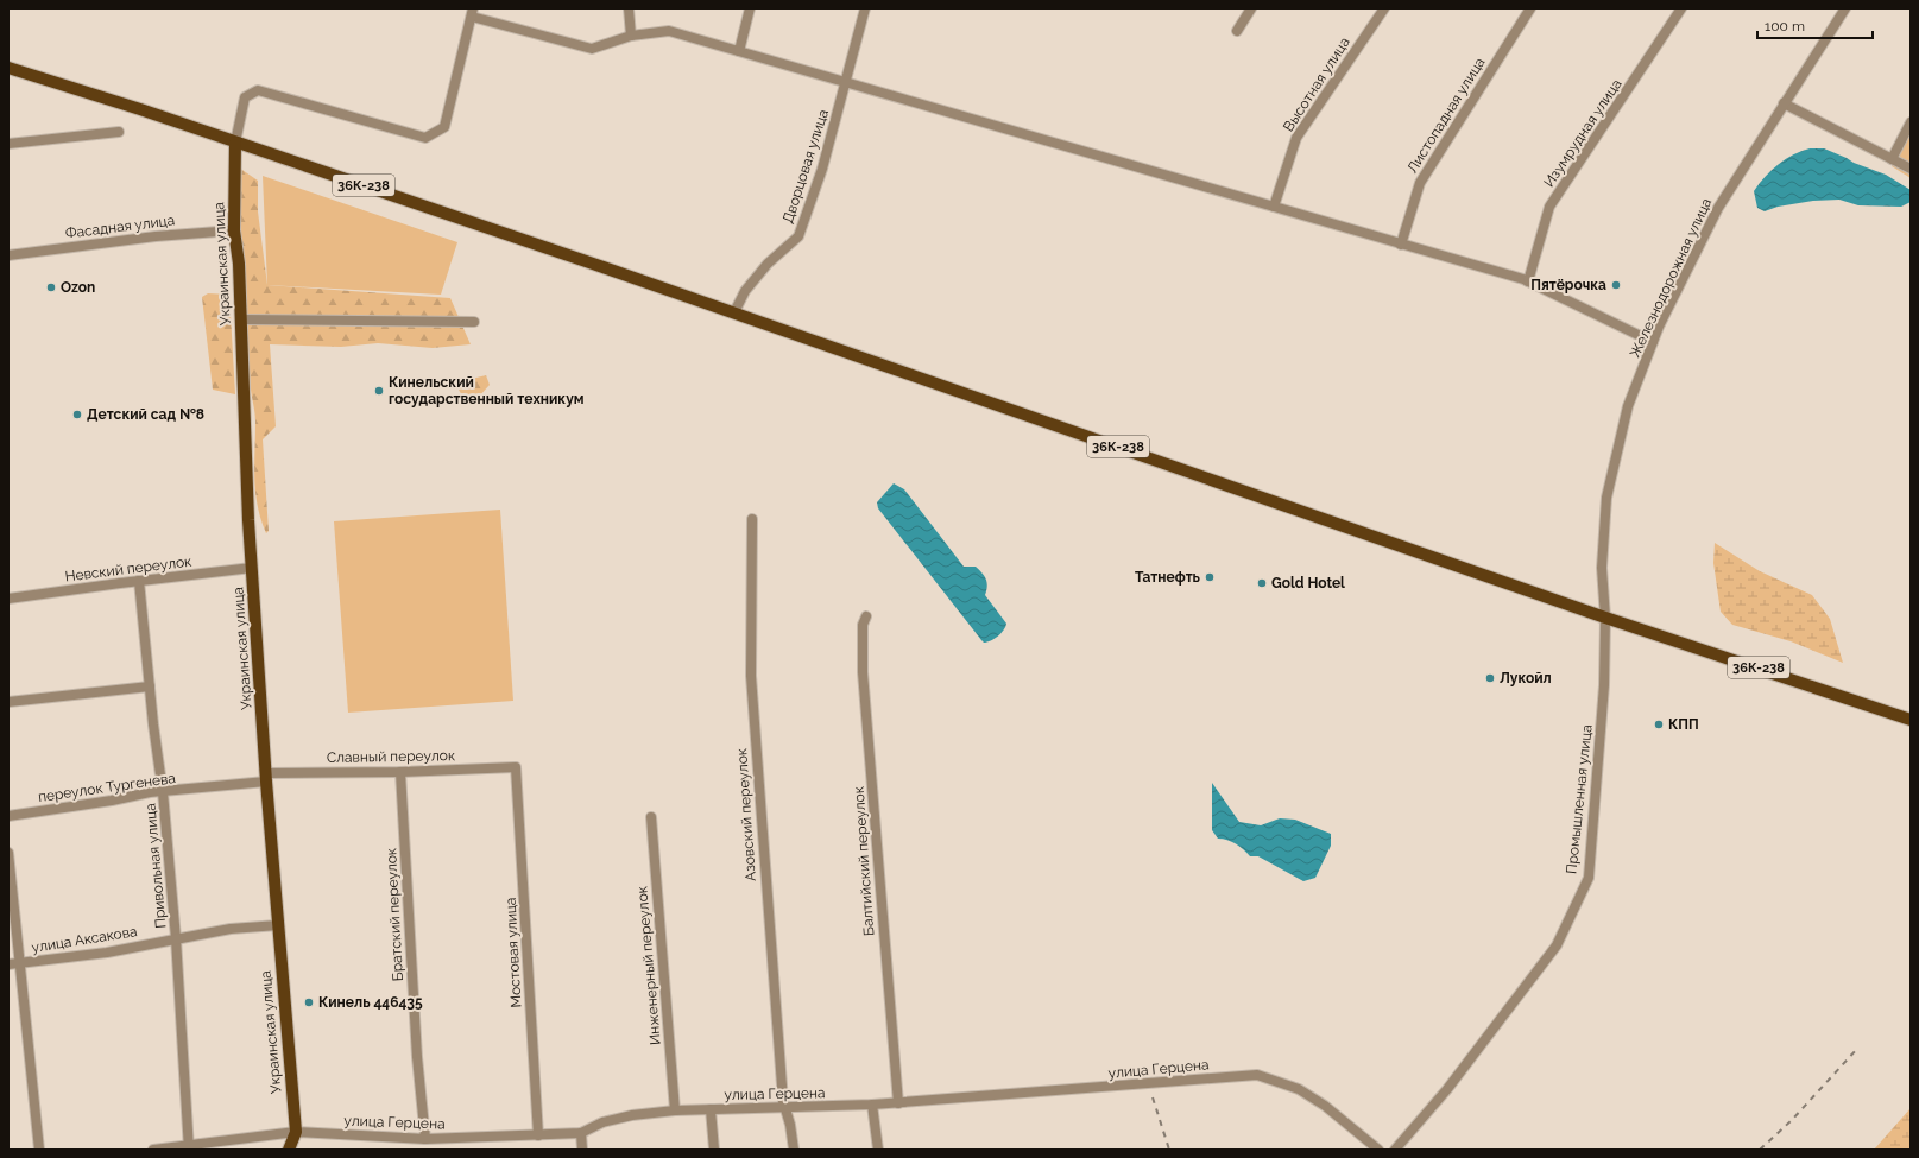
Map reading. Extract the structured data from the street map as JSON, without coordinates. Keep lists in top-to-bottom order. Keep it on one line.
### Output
{"streets":{"main road":["36К-238","Украинская улица"],"street":["Высотная улица","Листопадная улица","Изумрудная улица","Дворцовая улица","Фасадная улица","Железнодорожная улица","Невский переулок","Славный переулок","переулок Тургенева","Промышленная улица","Азовский переулок","Балтийский переулок","Привольная улица","Братский переулок","улица Аксакова","Мостовая улица","Инженерный переулок","улица Герцена"]},"crossings":[["Дворцовая улица","36К-238"],["36К-238","Украинская улица"],["36К-238","Железнодорожная улица"],["36К-238","Промышленная улица"],["Фасадная улица","Украинская улица"],["Украинская улица","Невский переулок"],["Украинская улица","Славный переулок"],["Украинская улица","переулок Тургенева"],["Украинская улица","улица Аксакова"],["Украинская улица","улица Герцена"],["Железнодорожная улица","Промышленная улица"],["Невский переулок","Привольная улица"],["Славный переулок","переулок Тургенева"],["Славный переулок","Братский переулок"],["Славный переулок","Мостовая улица"],["переулок Тургенева","Привольная улица"],["Азовский переулок","улица Герцена"],["Балтийский переулок","улица Герцена"],["Привольная улица","улица Аксакова"],["Привольная улица","улица Герцена"],["Братский переулок","улица Герцена"],["Мостовая улица","улица Герцена"],["Инженерный переулок","улица Герцена"]],"places":["Пятёрочка","Ozon","Кинельский государственный техникум","Детский сад №8","Татнефть","Gold Hotel","Лукойл","КПП","Кинель 446435"],"scale_bar":"100 m"}
